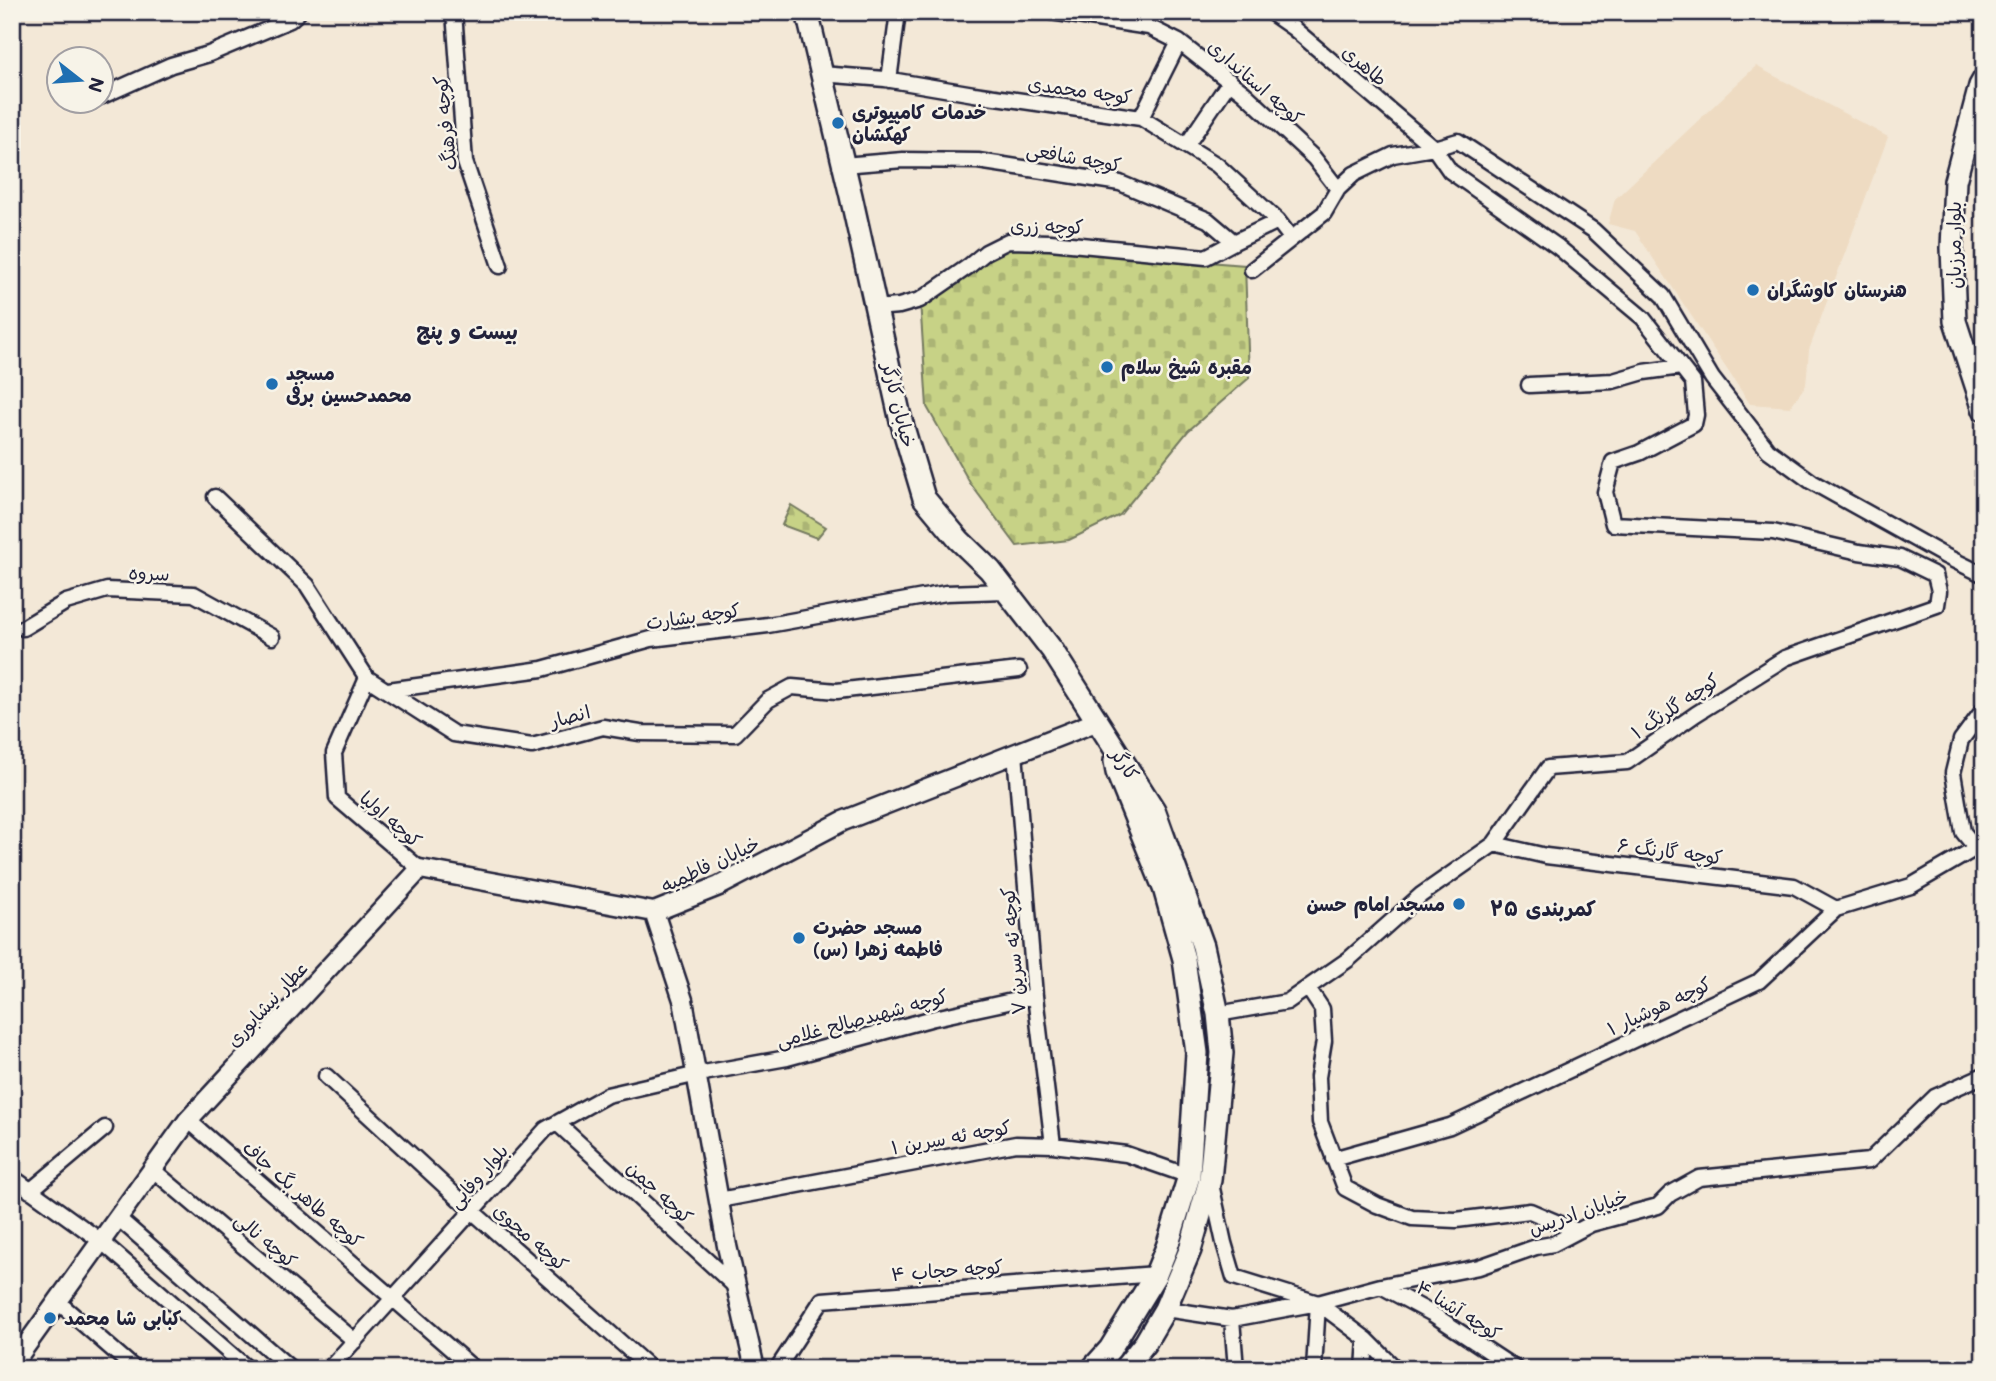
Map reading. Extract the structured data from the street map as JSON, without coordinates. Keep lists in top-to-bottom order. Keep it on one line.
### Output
{"streets":{"main road":["بلوار مرزبان","خیابان کارگر","کارگر"],"street":["طاهری","کوچه استانداری","کوچه محمدی","کوچه فرهنگ","کوچه شافعی","کوچه زری","سروه","کوچه بشارت","کوچه گلرنگ ۱","انصار","کوچه اولیا","کوچه گارنگ ۶","خیابان فاطمیه","کوچه ئه سرین ۷","عطار نیشابوری","کوچه هوشیار ۱","کوچه شهیدصالح غلامی","کوچه ئه سرین ۱","بلوار وفایی","کوچه چمن","کوچه طاهر بگ جاف","خیابان ادریس","کوچه محوی","کوچه نالی","کوچه حجاب ۴","کوچه آشنا ۴"]},"crossings":[["طاهری","کوچه گلرنگ ۱"],["کوچه محمدی","خیابان کارگر"],["کوچه شافعی","کوچه زری"],["کوچه شافعی","خیابان کارگر"],["کوچه زری","خیابان کارگر"],["خیابان کارگر","کوچه بشارت"],["خیابان کارگر","کارگر"],["خیابان کارگر","خیابان فاطمیه"],["کوچه بشارت","انصار"],["کوچه گلرنگ ۱","کارگر"],["کوچه گلرنگ ۱","کوچه گارنگ ۶"],["انصار","کوچه اولیا"],["کارگر","کوچه ئه سرین ۱"],["کارگر","خیابان ادریس"],["کارگر","کوچه حجاب ۴"],["کوچه اولیا","عطار نیشابوری"],["کوچه گارنگ ۶","کوچه هوشیار ۱"],["خیابان فاطمیه","کوچه ئه سرین ۷"],["خیابان فاطمیه","کوچه شهیدصالح غلامی"],["خیابان فاطمیه","کوچه ئه سرین ۱"],["خیابان فاطمیه","بلوار وفایی"],["خیابان فاطمیه","کوچه چمن"],["کوچه ئه سرین ۷","کوچه شهیدصالح غلامی"],["کوچه ئه سرین ۷","کوچه ئه سرین ۱"],["عطار نیشابوری","کوچه طاهر بگ جاف"],["عطار نیشابوری","کوچه نالی"],["کوچه شهیدصالح غلامی","بلوار وفایی"],["بلوار وفایی","کوچه چمن"],["بلوار وفایی","کوچه طاهر بگ جاف"],["بلوار وفایی","کوچه محوی"],["بلوار وفایی","کوچه نالی"],["خیابان ادریس","کوچه آشنا ۴"]],"districts":["بیست و پنج","کمربندی ۲۵"],"places":["خدمات کامپیوتری کهکشان","هنرستان کاوشگران","مقبره شیخ سلام","مسجد محمدحسین برفی","مسجد امام حسن","مسجد حضرت فاطمه زهرا (س)","کبابی شا محمد"],"north":"right"}
